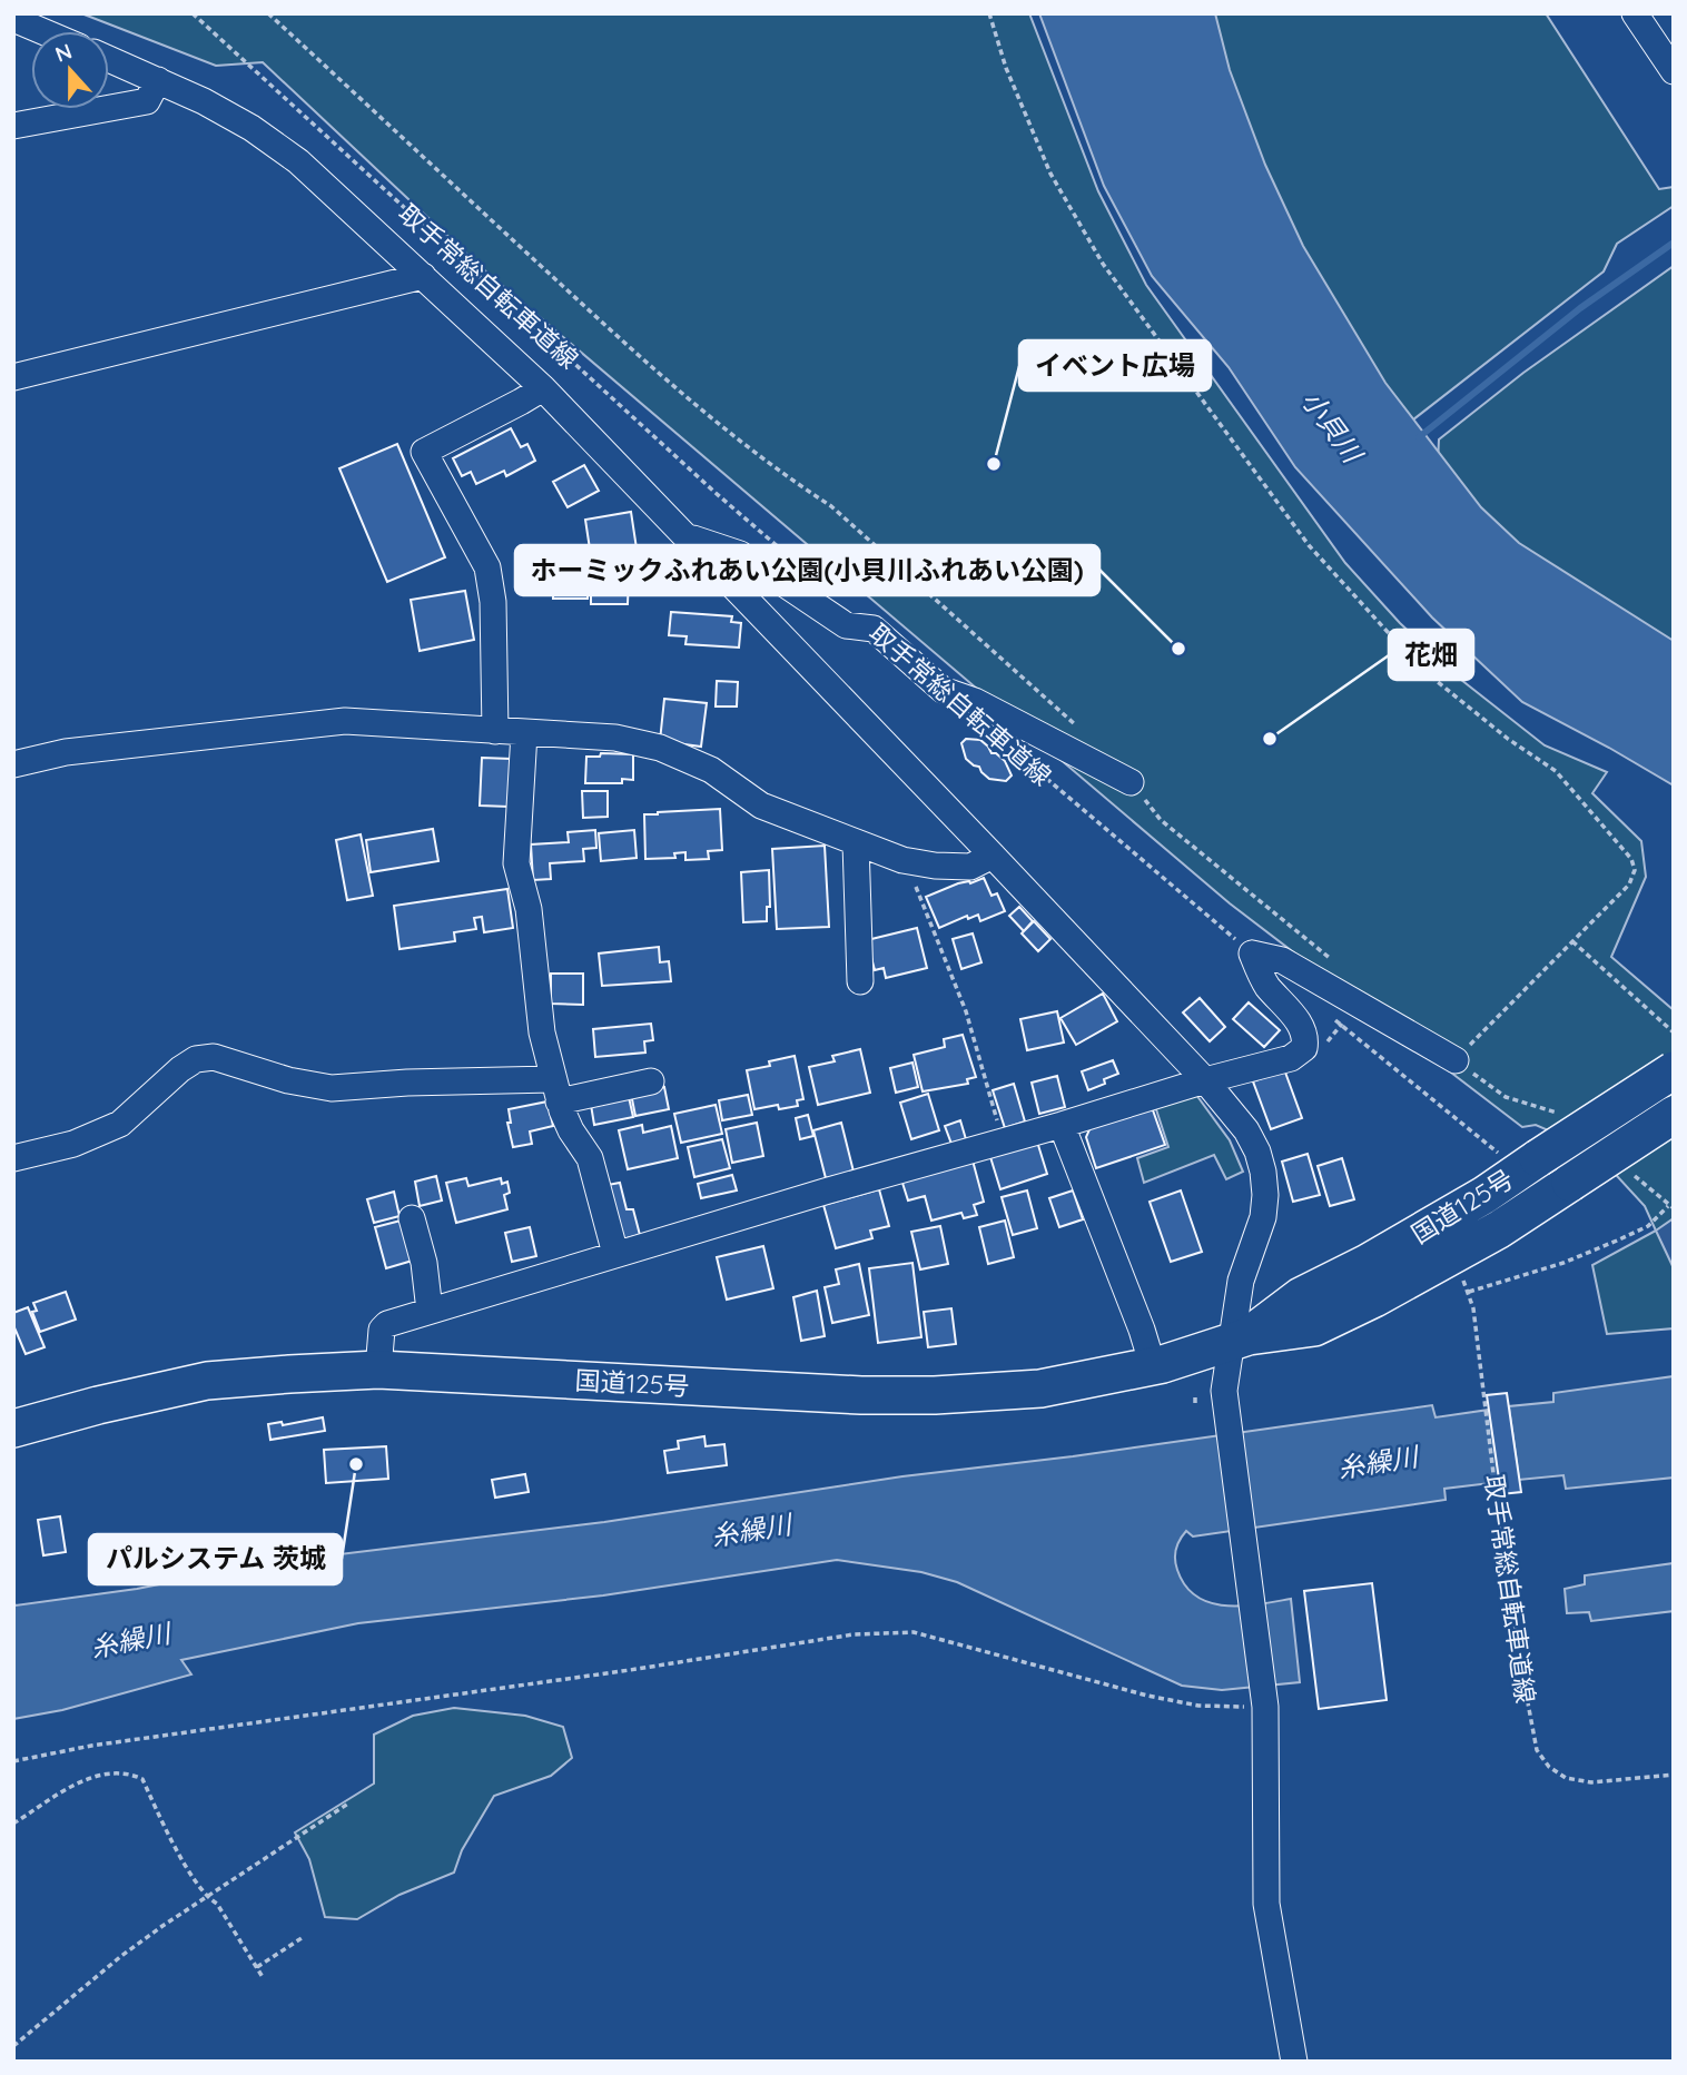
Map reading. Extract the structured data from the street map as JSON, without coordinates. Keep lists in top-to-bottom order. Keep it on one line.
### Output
{"streets":{"highway":["国道125号"],"street":["取手常総自転車道線"]},"water":["小貝川","糸繰川"],"places":["イベント広場","ホーミックふれあい公園(小貝川ふれあい公園)","花畑","パルシステム 茨城"],"north":"top"}
